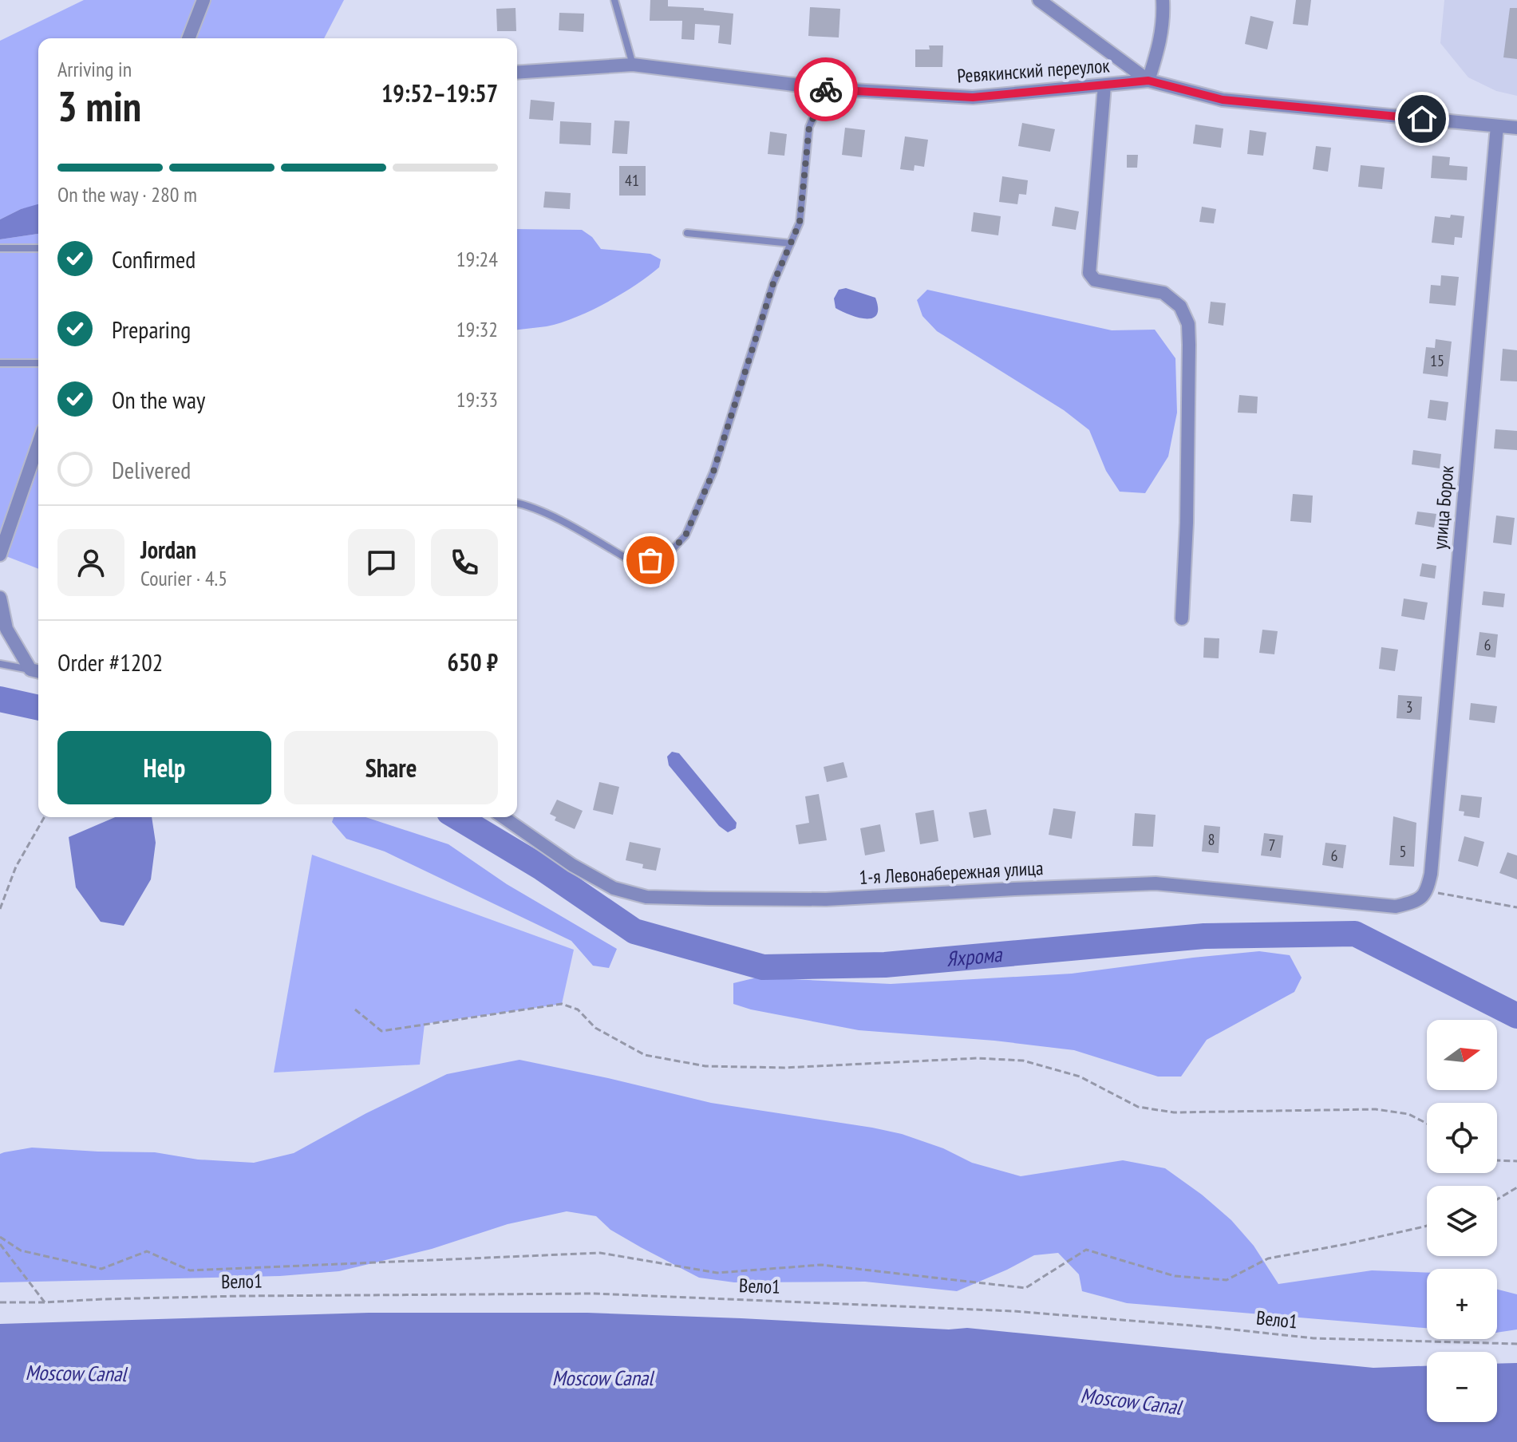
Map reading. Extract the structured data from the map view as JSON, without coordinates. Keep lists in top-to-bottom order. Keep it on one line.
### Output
{"streets":{"street":["Ревякинский переулок","улица Борок","1-я Левонабережная улица"],"path":["Вело1"]},"crossings":[["Ревякинский переулок","улица Борок"],["улица Борок","1-я Левонабережная улица"]],"water":["Яхрома","Moscow Canal"],"house_numbers":["41","15","6","3","8","7","5","6"],"north":"right","page":{"heading":["3 min","Arriving in","19:52–19:57"],"panel":["Jordan","Courier · 4.5","Order #1202","650 ₽"],"bar":"On the way · 280 m","list":[["Confirmed","19:24"],["Preparing","19:32"],["On the way","19:33"],"Delivered"],"buttons":["Help","Share"],"map_buttons":["+","−"]}}
